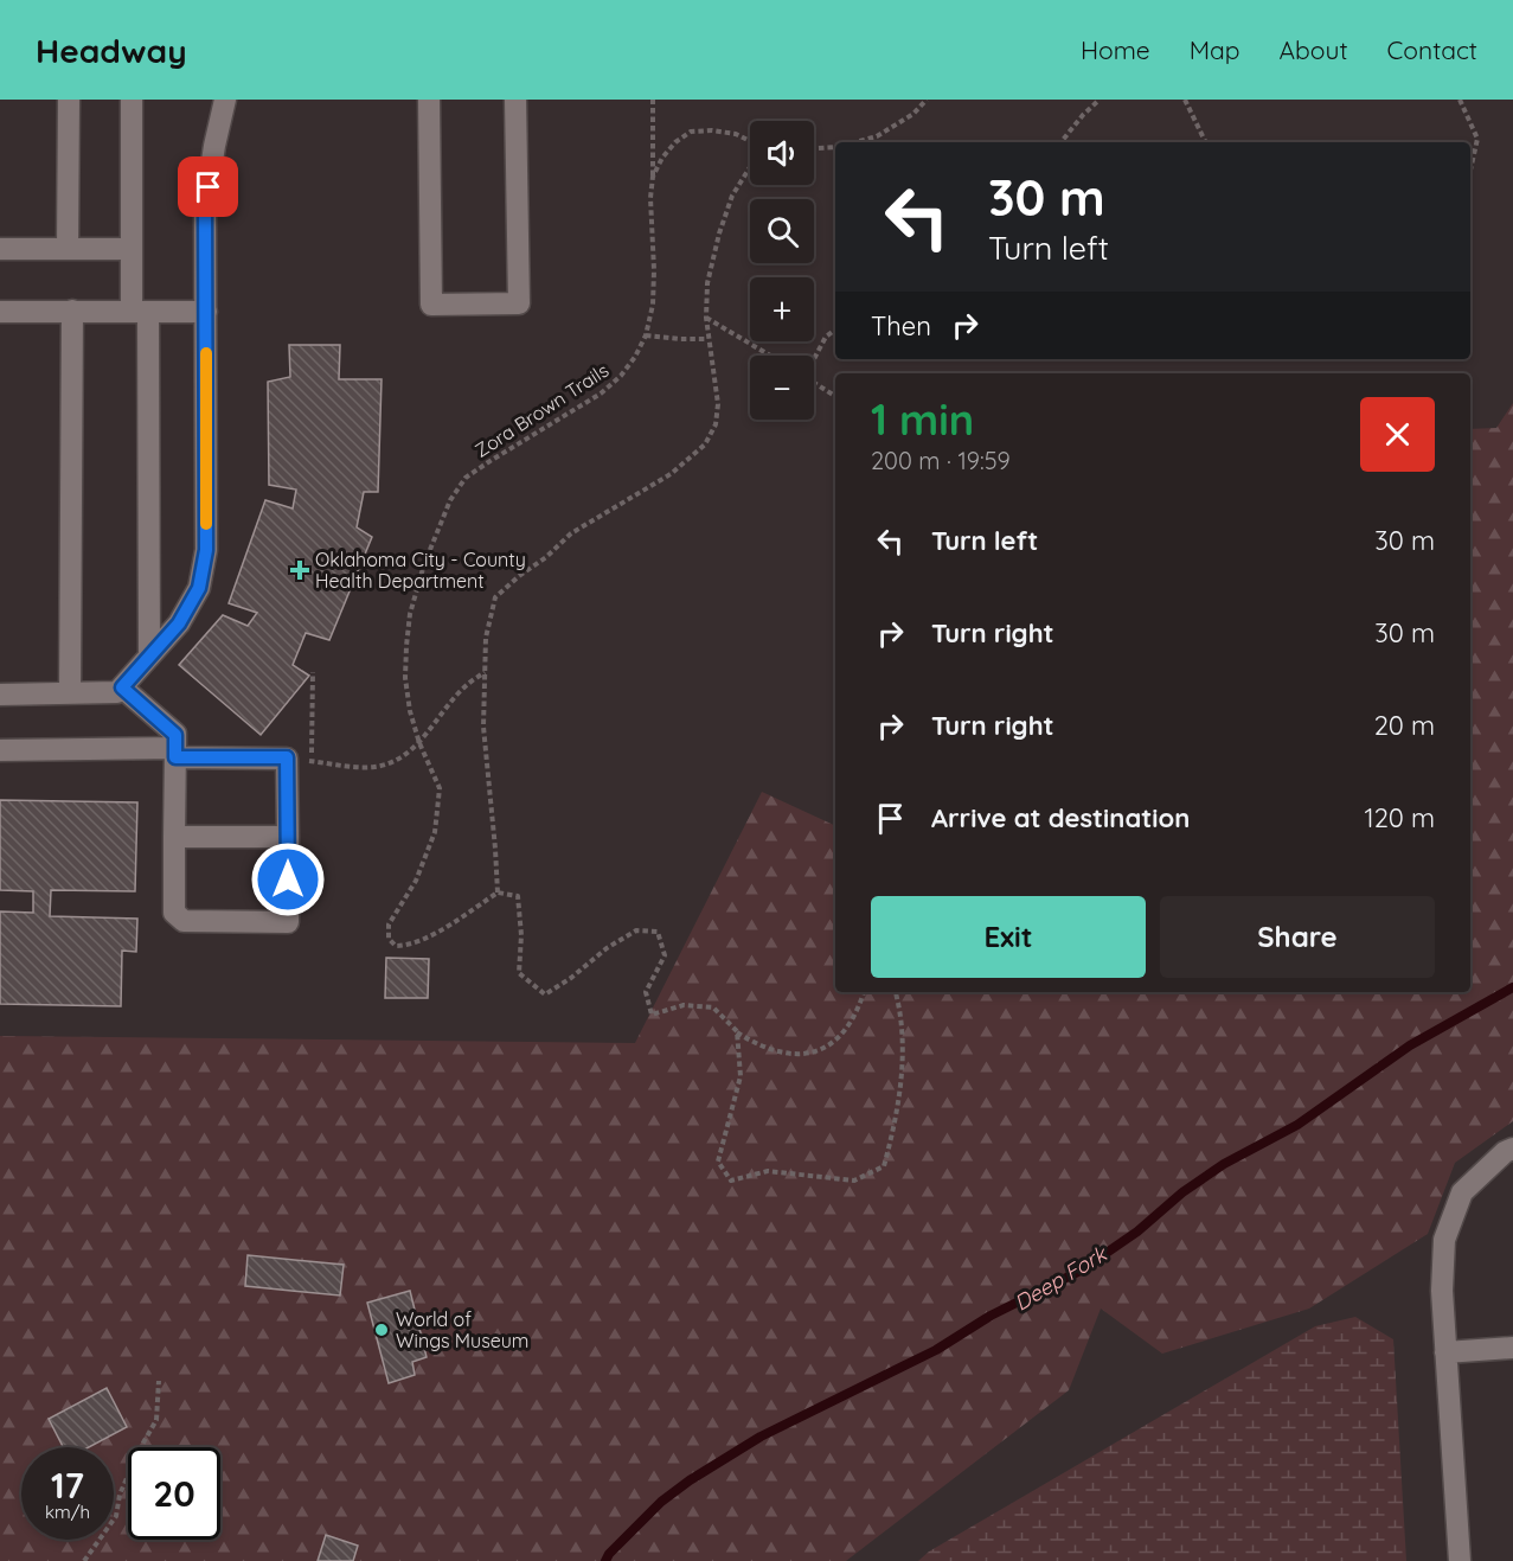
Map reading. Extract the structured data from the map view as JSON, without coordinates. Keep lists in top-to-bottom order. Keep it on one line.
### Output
{"streets":{"path":["Zora Brown Trails"]},"water":["Deep Fork"],"places":{"health":["Oklahoma City - County Health Department"],"other":["World of Wings Museum"]},"page":{"header":"Headway","nav":["Home","Map","About","Contact"],"map_buttons":["+","−"],"turn":["30 m","Turn left"],"then":"Then","heading":["1 min","200 m · 19:59"],"list":[{"name":"Turn left","value":"30 m"},{"name":"Turn right","value":"30 m"},{"name":"Turn right","value":"20 m"},{"name":"Arrive at destination","value":"120 m"}],"buttons":["Exit","Share"],"speed":"17 km/h","limit":"20"}}
